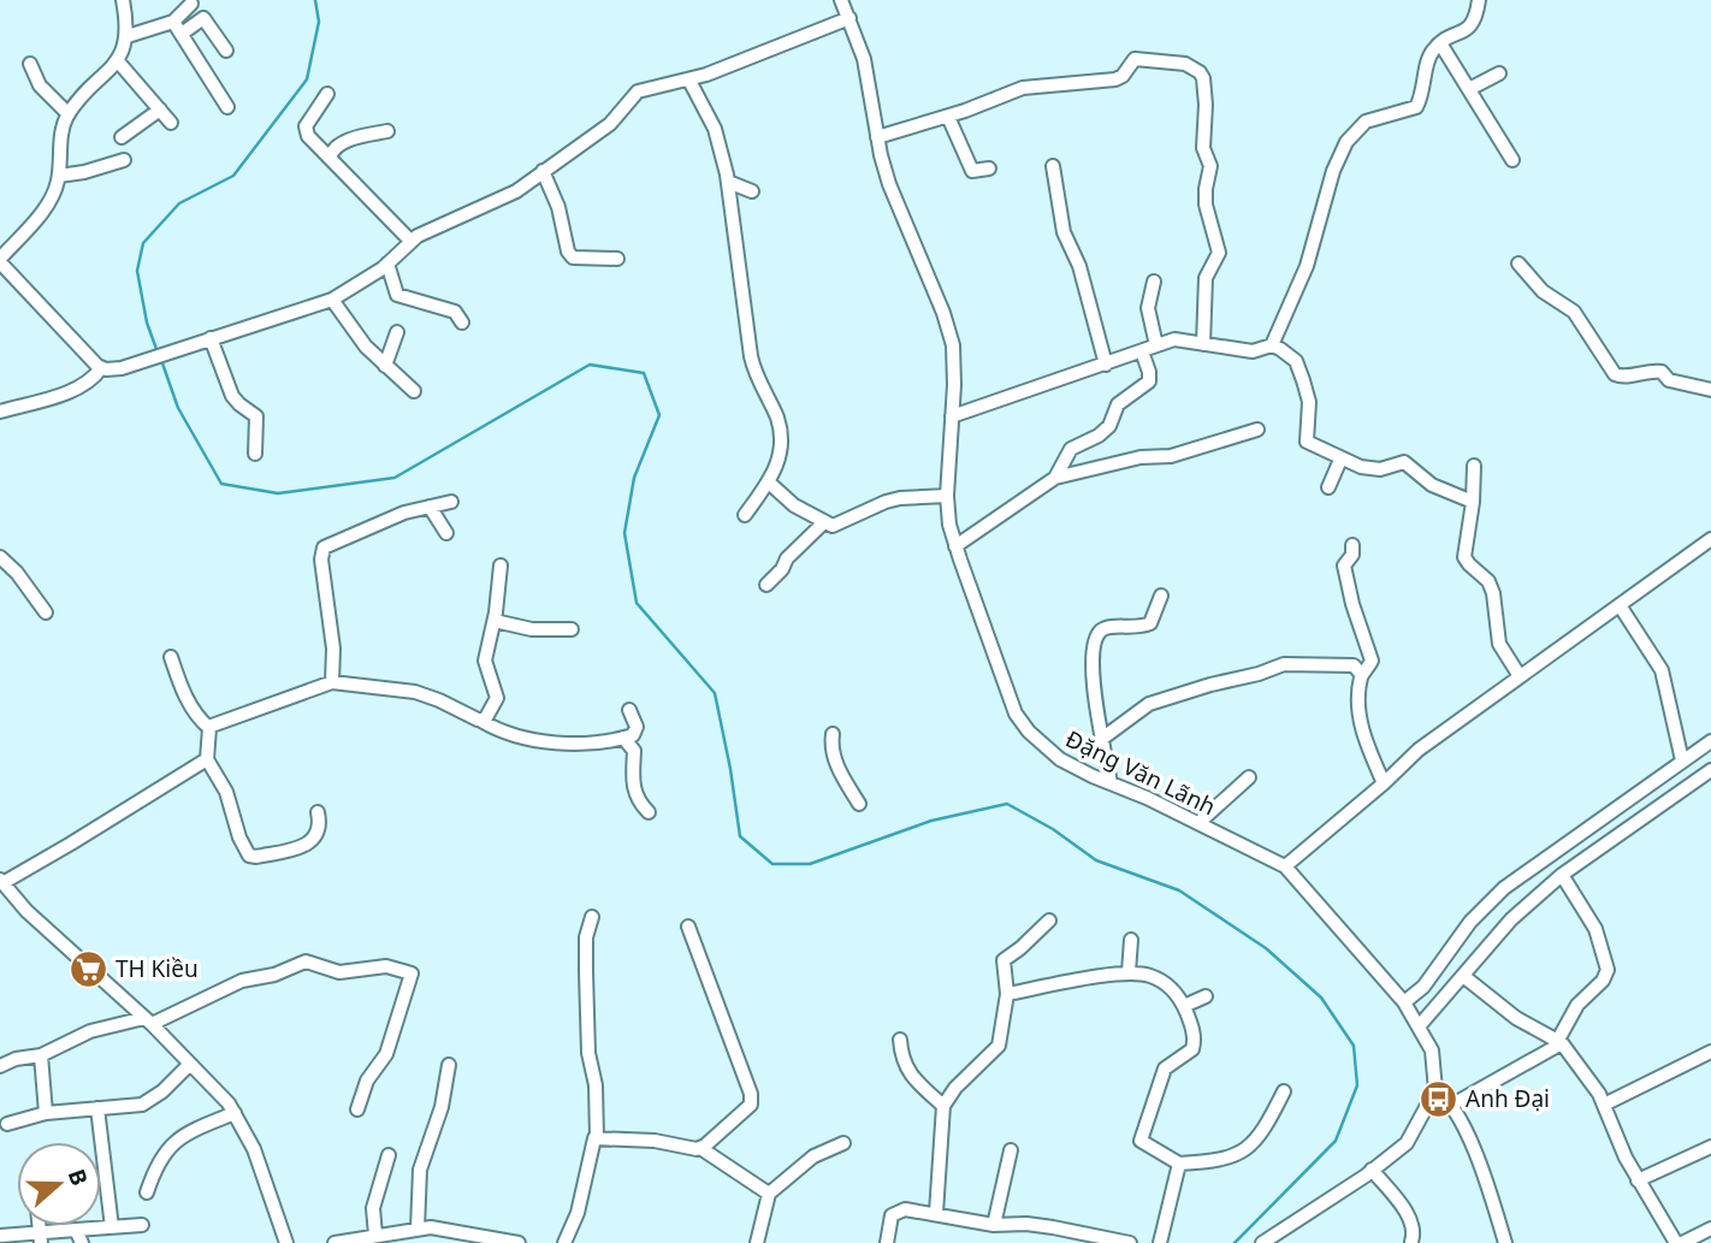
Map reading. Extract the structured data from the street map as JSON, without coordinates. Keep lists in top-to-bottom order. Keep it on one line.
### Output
{"streets":{"street":["Đặng Văn Lãnh"]},"places":{"supermarket":["TH Kiều"],"bus stop":["Anh Đại"]},"north":"right"}
